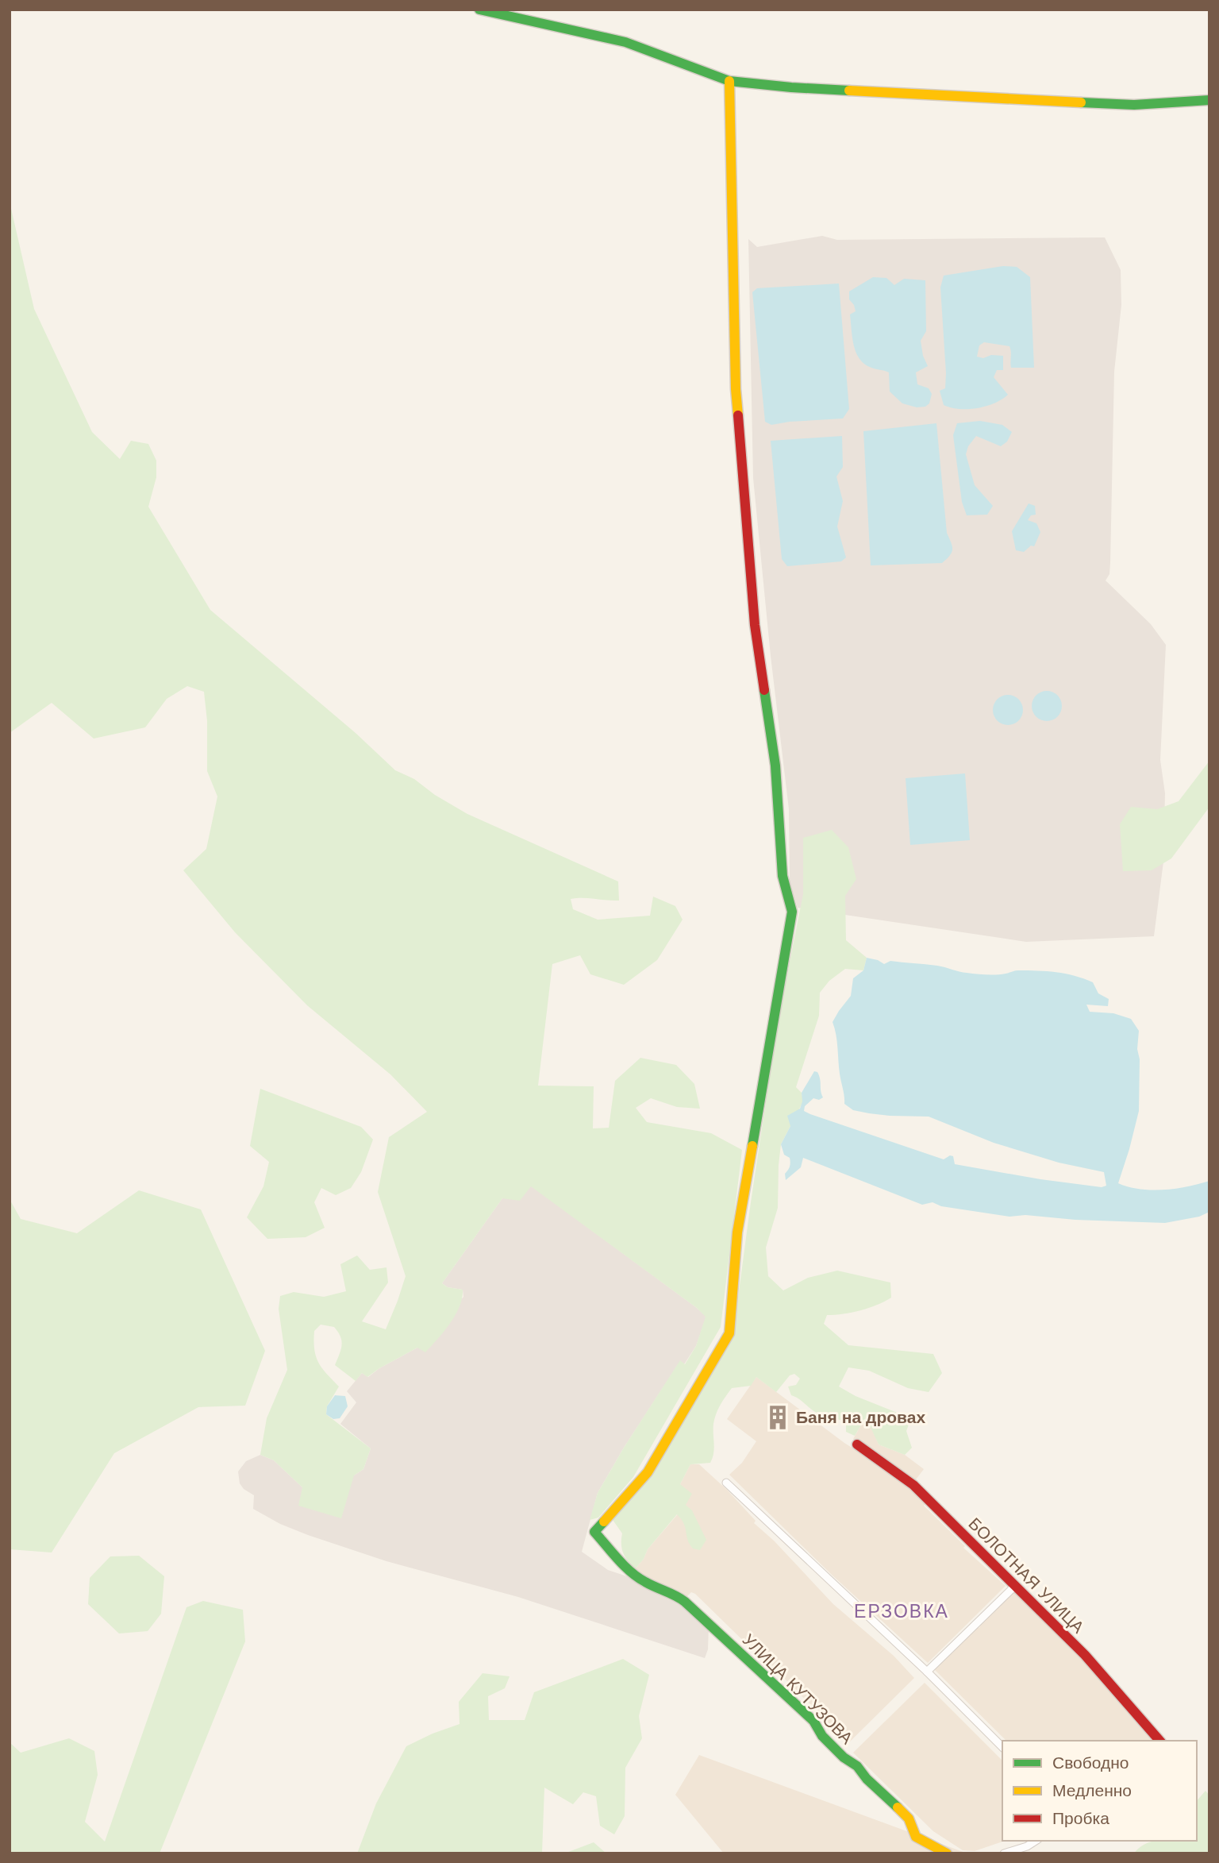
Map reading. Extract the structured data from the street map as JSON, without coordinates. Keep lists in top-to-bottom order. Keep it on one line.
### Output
{"streets":{"street":["БОЛОТНАЯ УЛИЦА","УЛИЦА КУТУЗОВА"]},"districts":["ЕРЗОВКА"],"places":{"building":["Баня на дровах"]},"legend":["Свободно","Медленно","Пробка"]}
